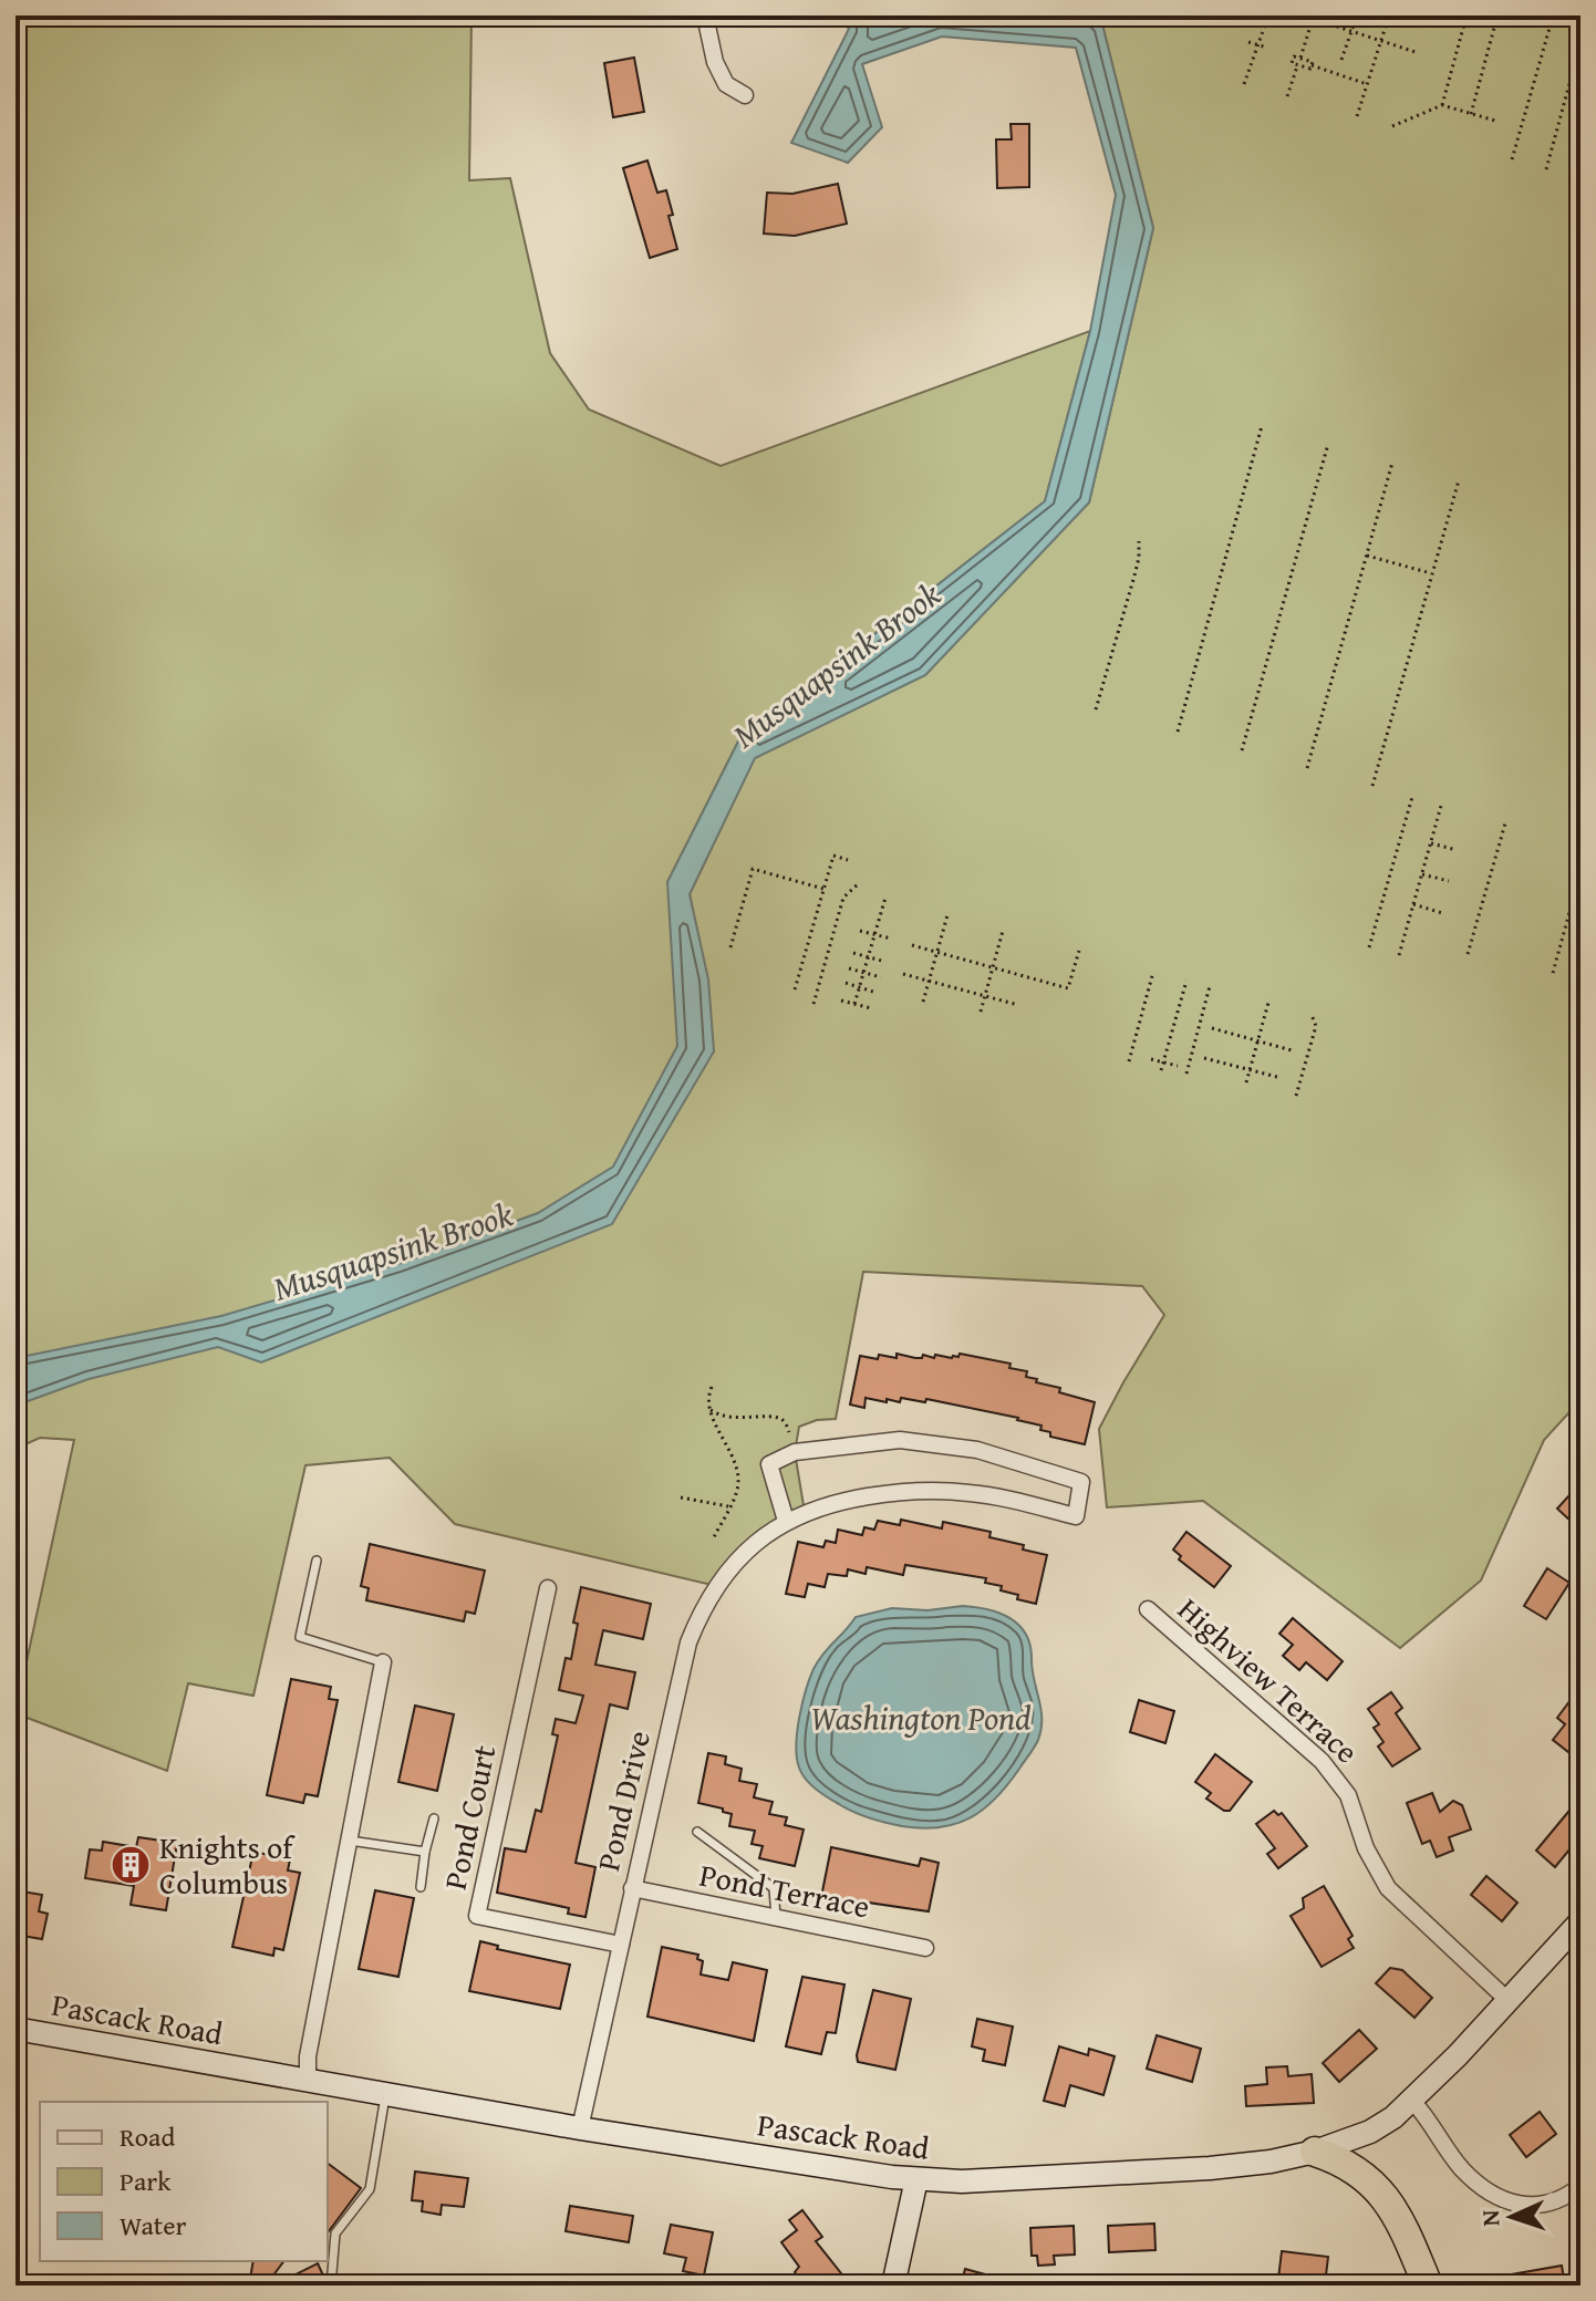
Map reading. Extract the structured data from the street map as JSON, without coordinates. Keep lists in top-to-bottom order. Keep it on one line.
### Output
{"streets":{"main road":["Pascack Road"],"street":["Highview Terrace","Pond Drive","Pond Court","Pond Terrace"]},"crossings":[["Highview Terrace","Pascack Road"],["Pond Drive","Pond Court"],["Pond Drive","Pond Terrace"],["Pond Drive","Pascack Road"]],"water":["Musquapsink Brook","Washington Pond"],"places":{"building":["Knights of Columbus"]},"legend":["Road","Park","Water"],"north":"left"}
